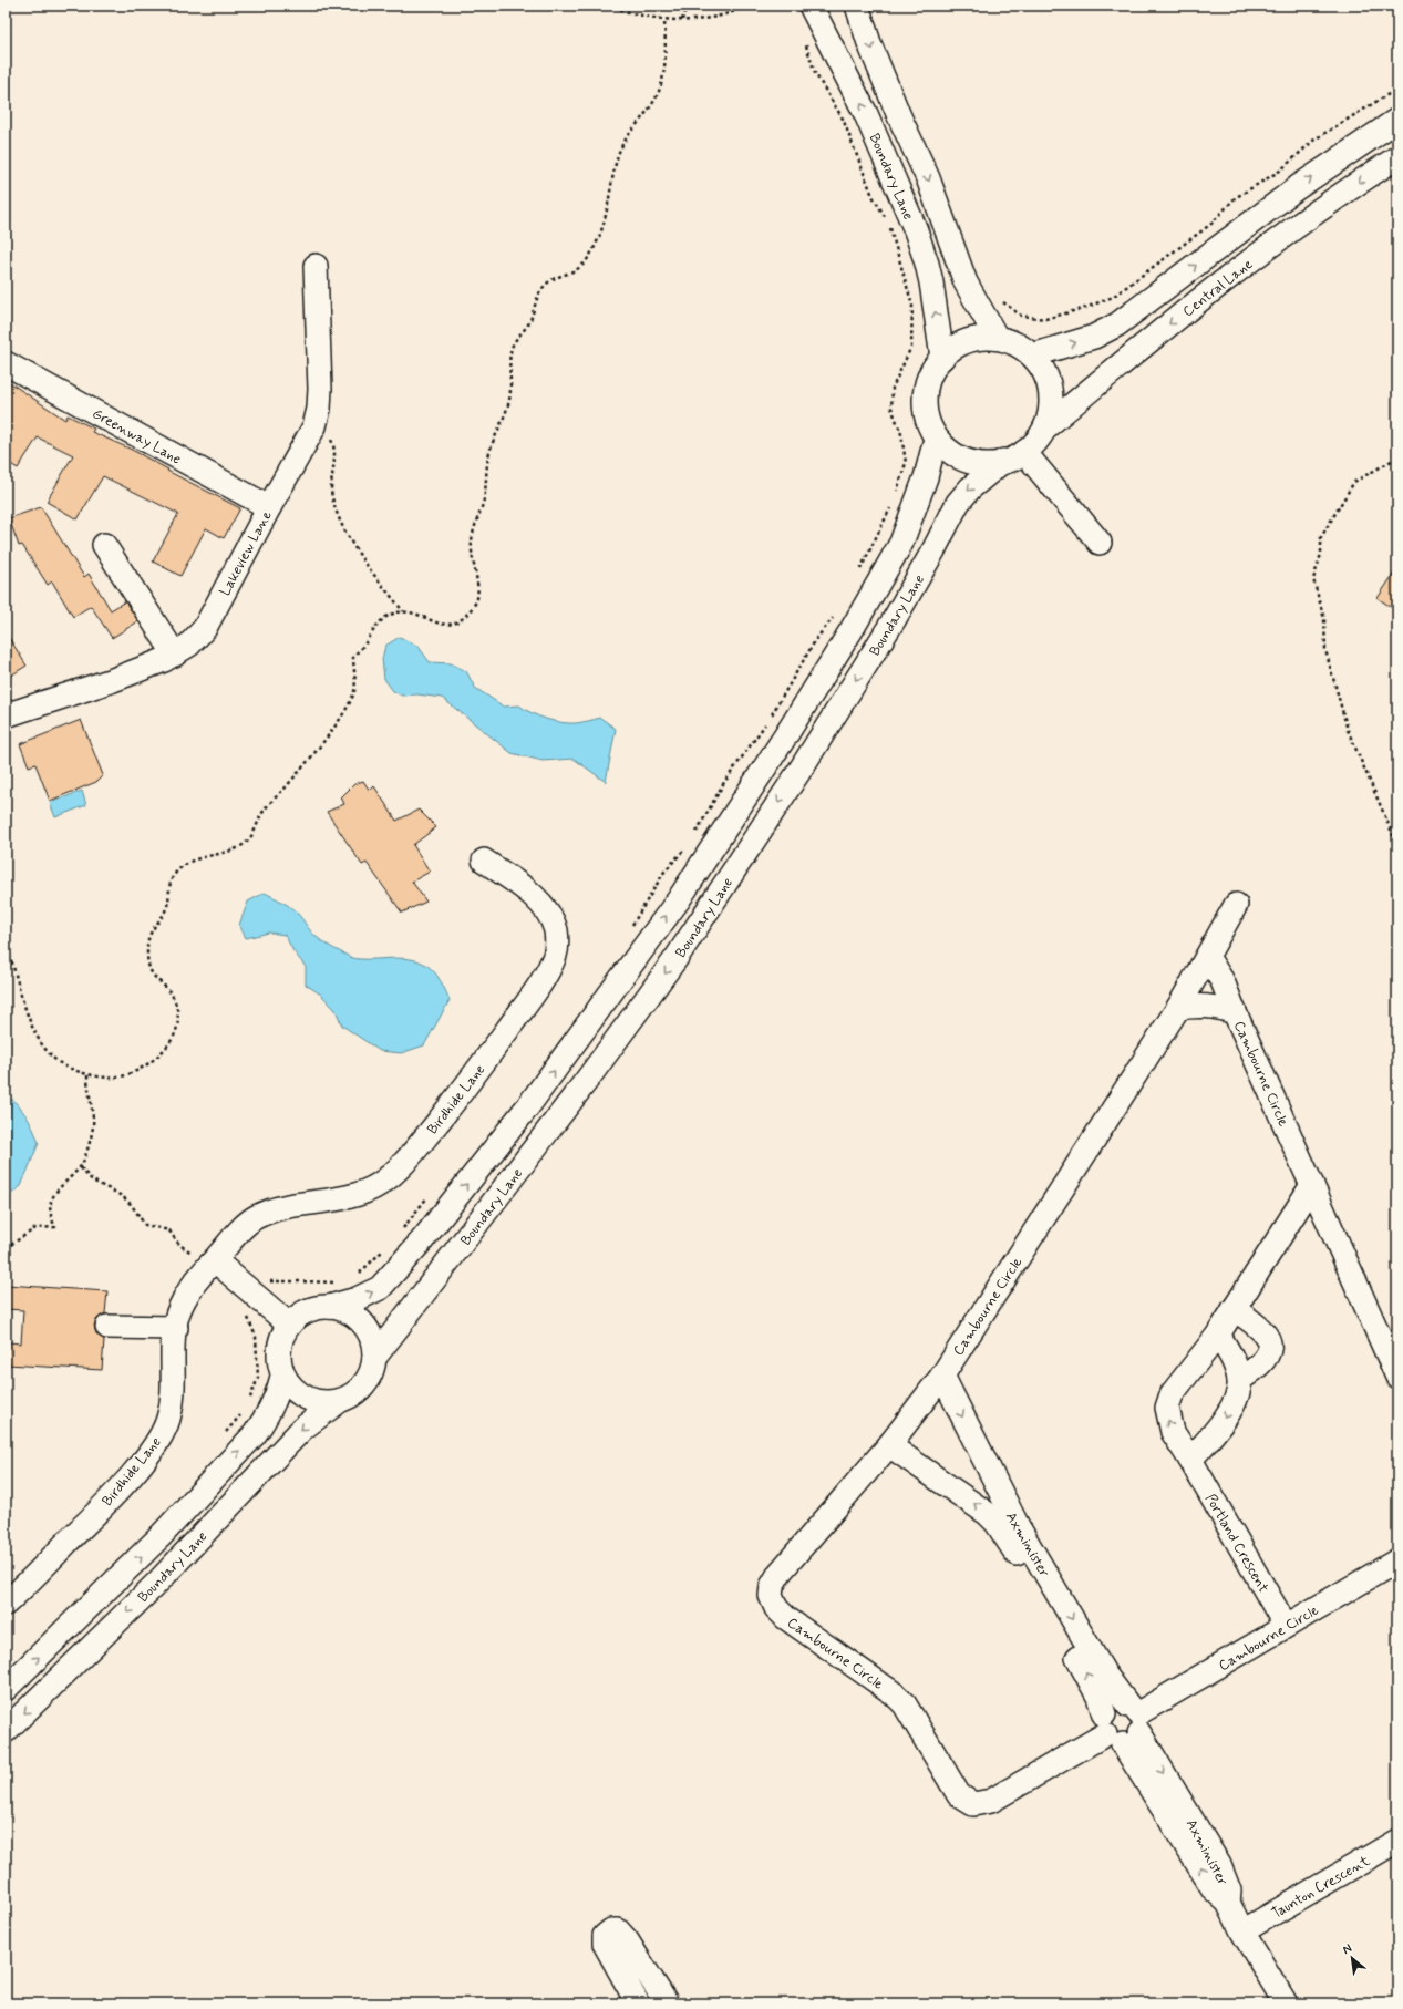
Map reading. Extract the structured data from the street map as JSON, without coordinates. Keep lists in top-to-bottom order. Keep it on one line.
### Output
{"streets":{"street":["Boundary Lane","Central Lane","Greenway Lane","Lakeview Lane","Cambourne Circle","Birdhide Lane","Portland Crescent","Axminister","Taunton Crescent"]},"crossings":[["Boundary Lane","Central Lane"],["Greenway Lane","Lakeview Lane"],["Cambourne Circle","Portland Crescent"],["Cambourne Circle","Axminister"],["Axminister","Taunton Crescent"]],"north":"top left"}
